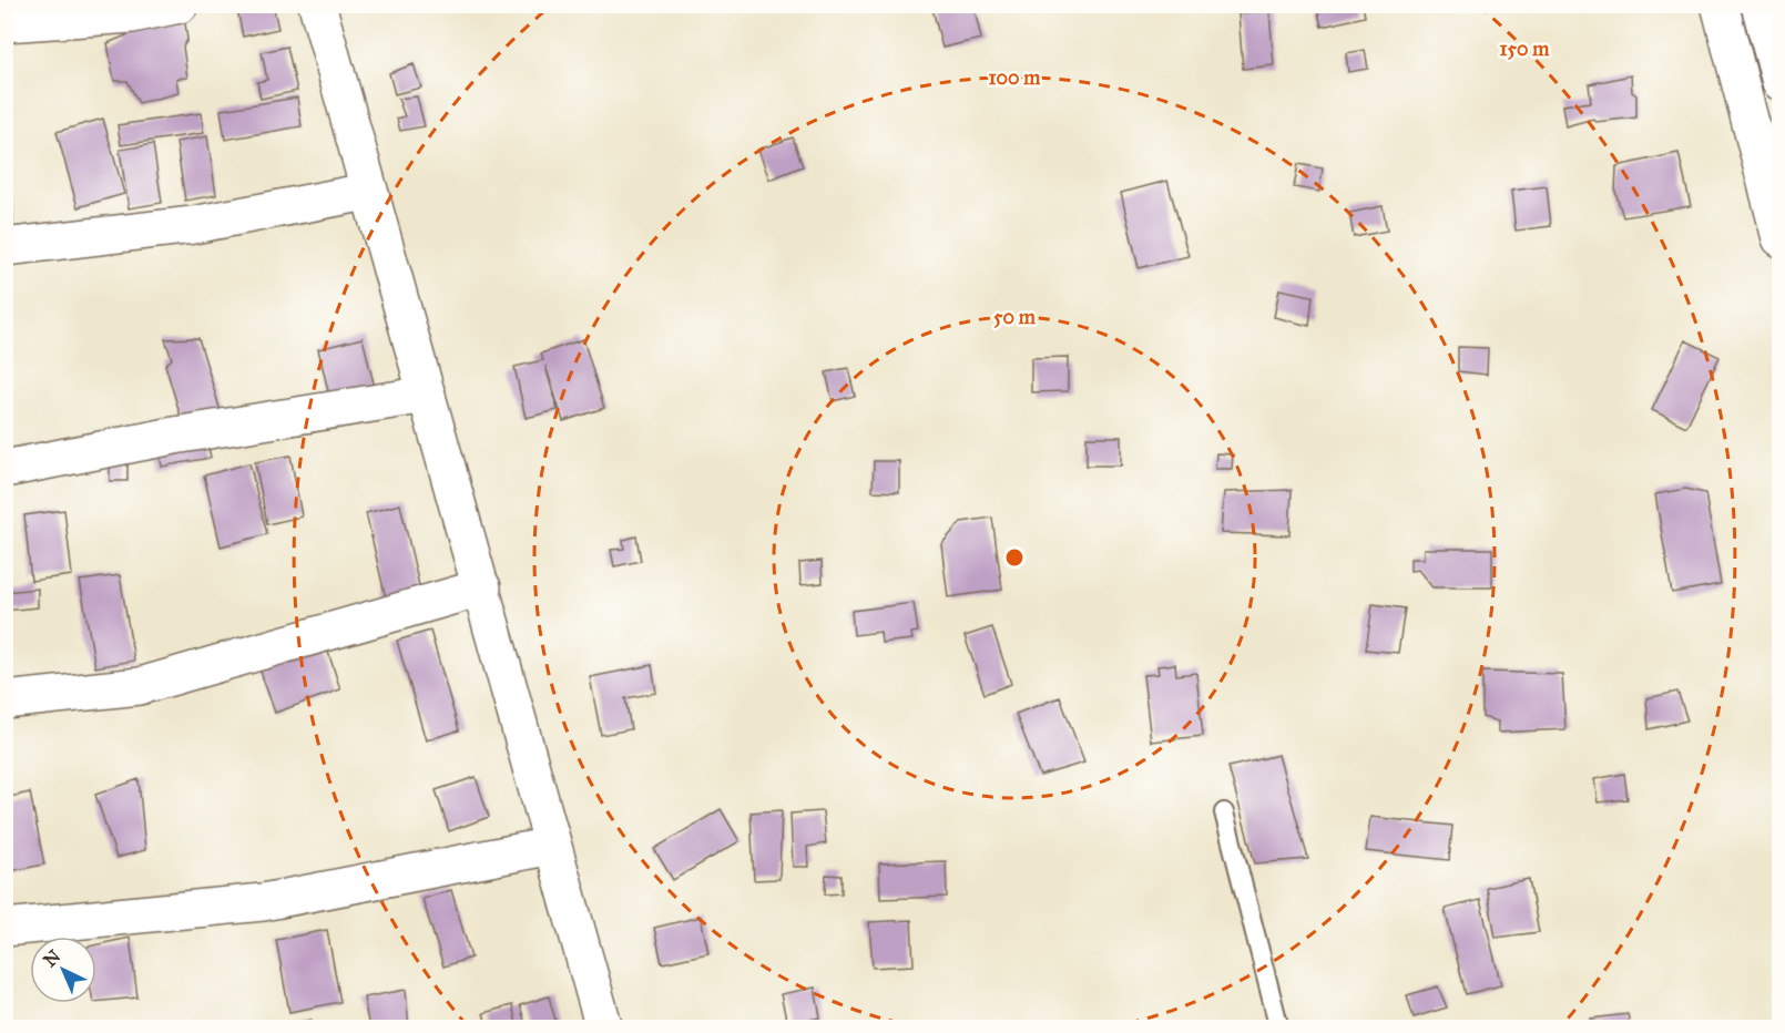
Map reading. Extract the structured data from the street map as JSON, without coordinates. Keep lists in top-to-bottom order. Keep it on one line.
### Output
{"north":"top left","rings":["150 m","100 m","50 m"]}
